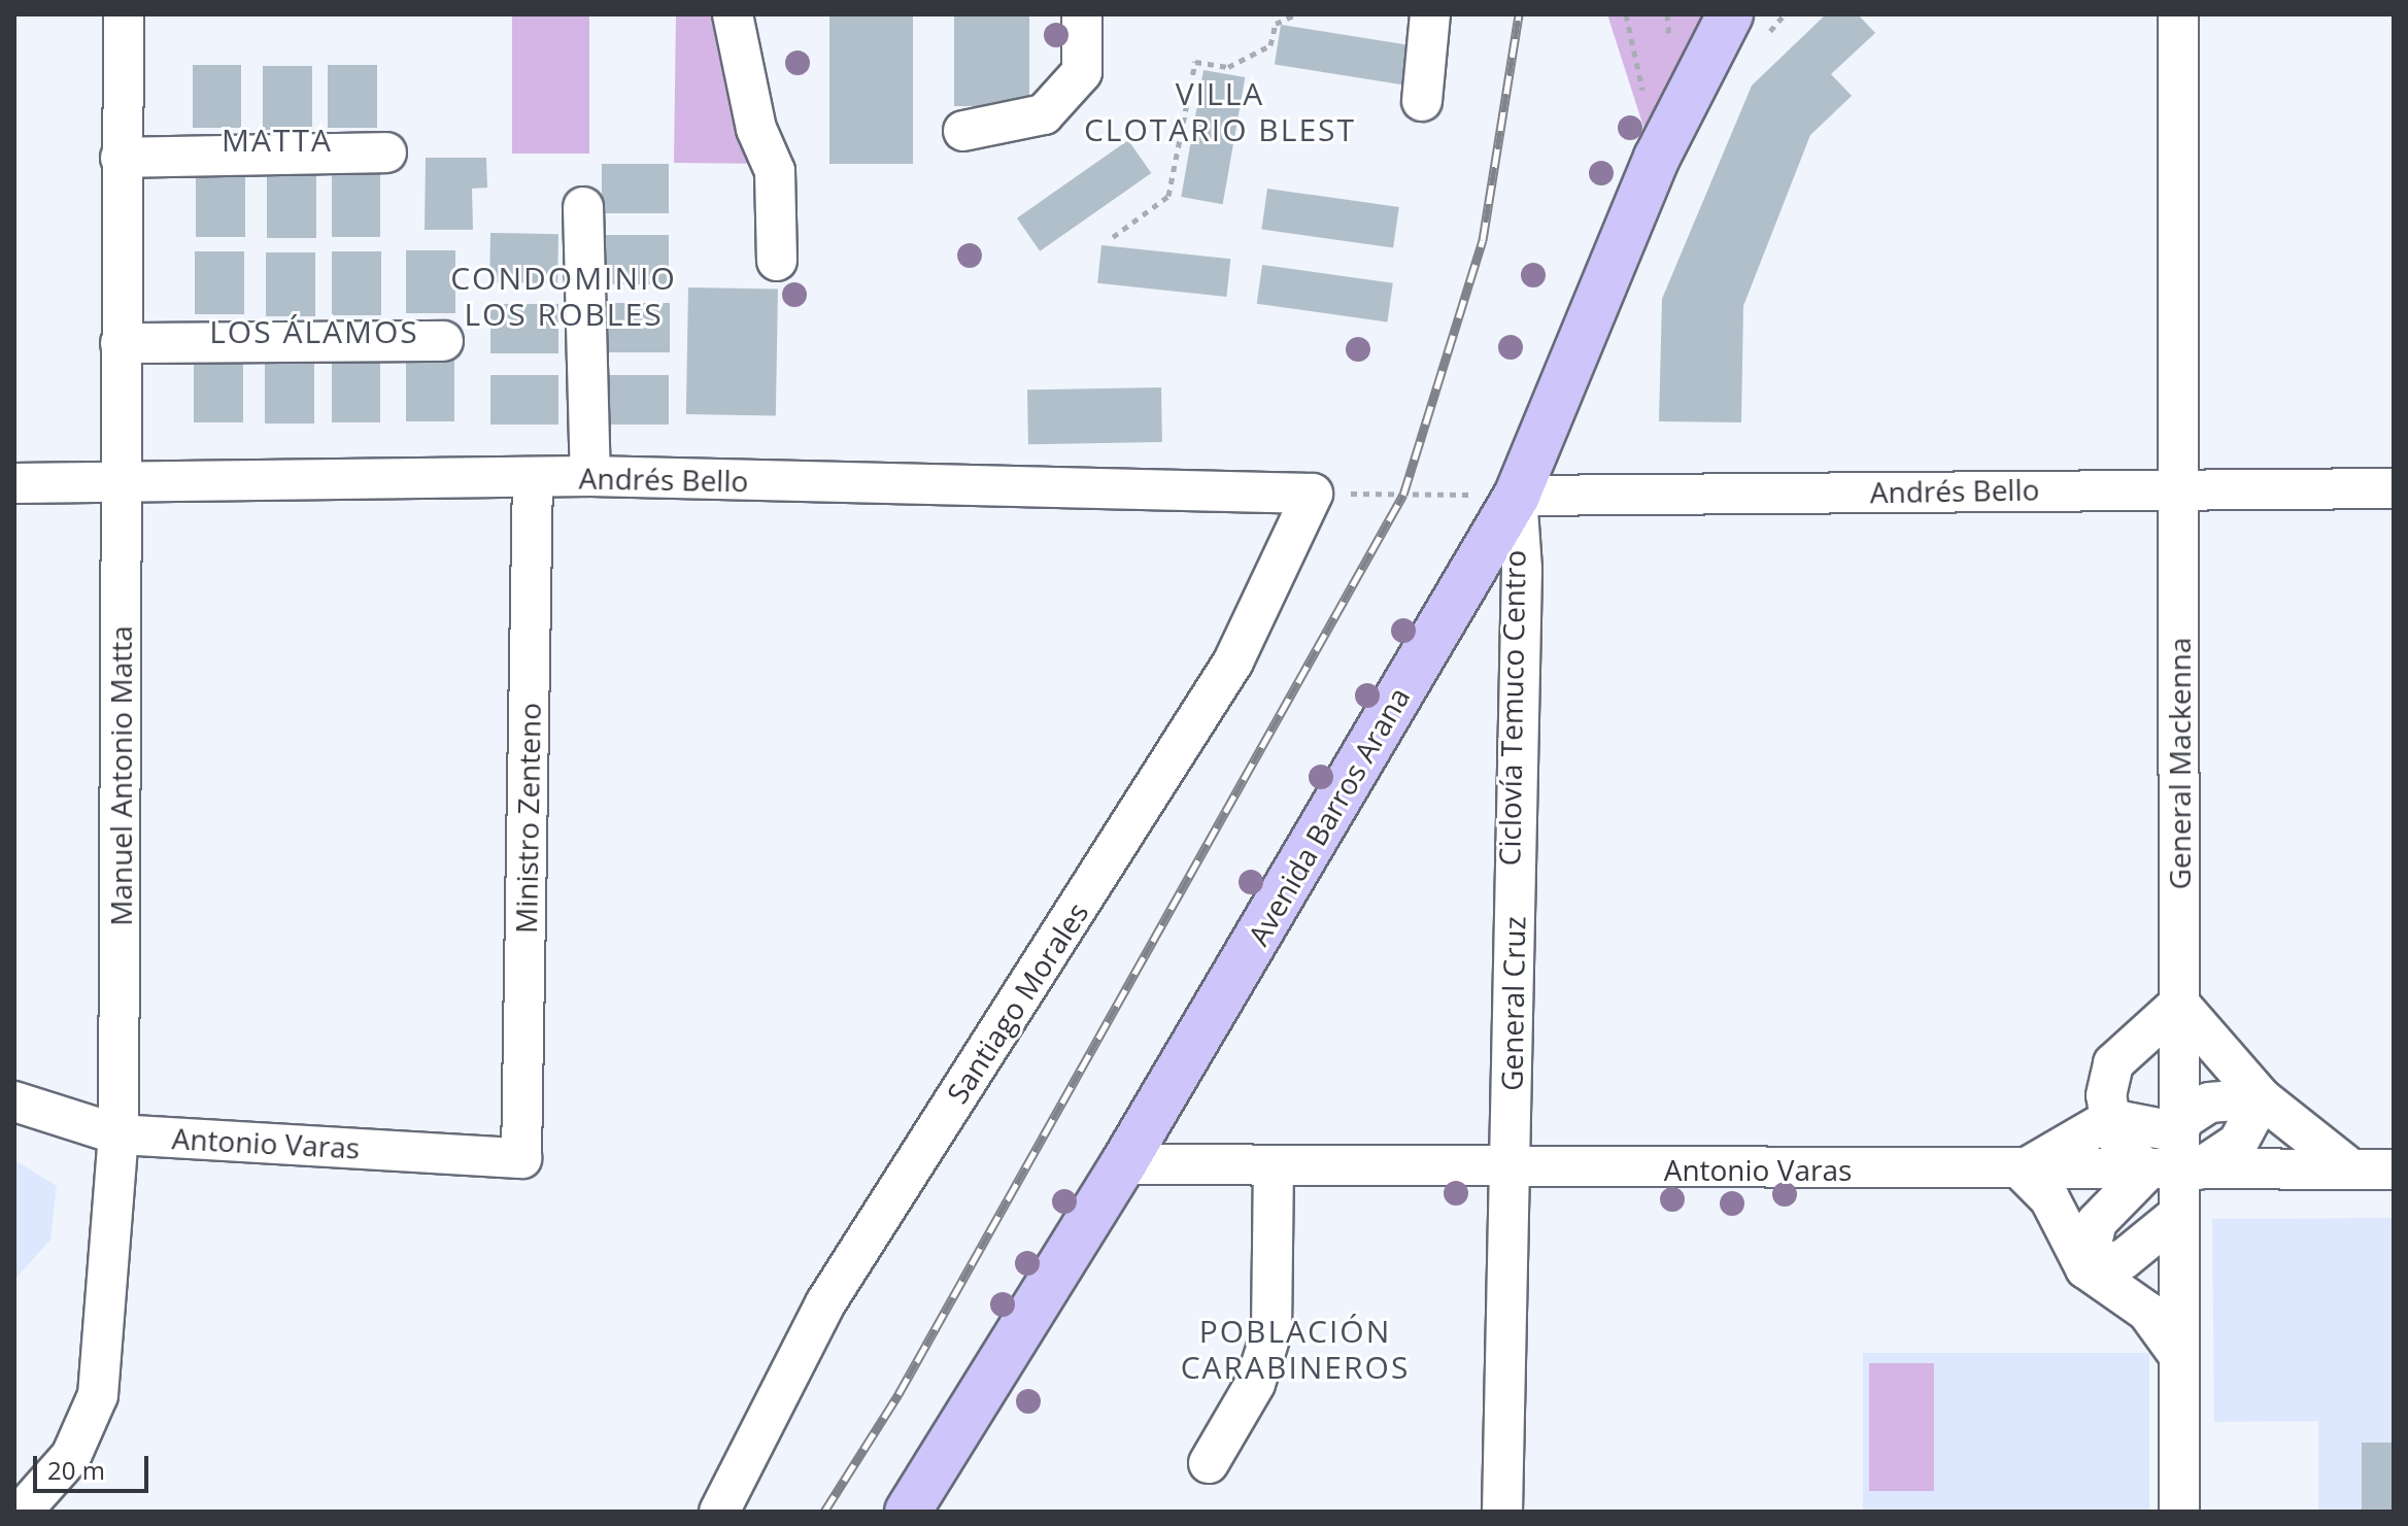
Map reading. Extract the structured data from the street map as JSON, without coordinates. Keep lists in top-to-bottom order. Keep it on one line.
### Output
{"streets":{"main road":["Avenida Barros Arana"],"street":["Andrés Bello","General Mackenna","Manuel Antonio Matta","Ministro Zenteno","Santiago Morales","General Cruz","Antonio Varas"]},"crossings":[["Andrés Bello","General Mackenna"],["Andrés Bello","Manuel Antonio Matta"],["Andrés Bello","Avenida Barros Arana"],["Andrés Bello","Ministro Zenteno"],["Andrés Bello","Santiago Morales"],["Andrés Bello","General Cruz"],["General Mackenna","Antonio Varas"],["Manuel Antonio Matta","Antonio Varas"],["Avenida Barros Arana","General Cruz"],["Avenida Barros Arana","Antonio Varas"],["Ministro Zenteno","Antonio Varas"],["General Cruz","Antonio Varas"]],"districts":["VILLA CLOTARIO BLEST","MATTA","CONDOMINIO LOS ROBLES","LOS ÁLAMOS","POBLACIÓN CARABINEROS"],"scale_bar":"20 m"}
